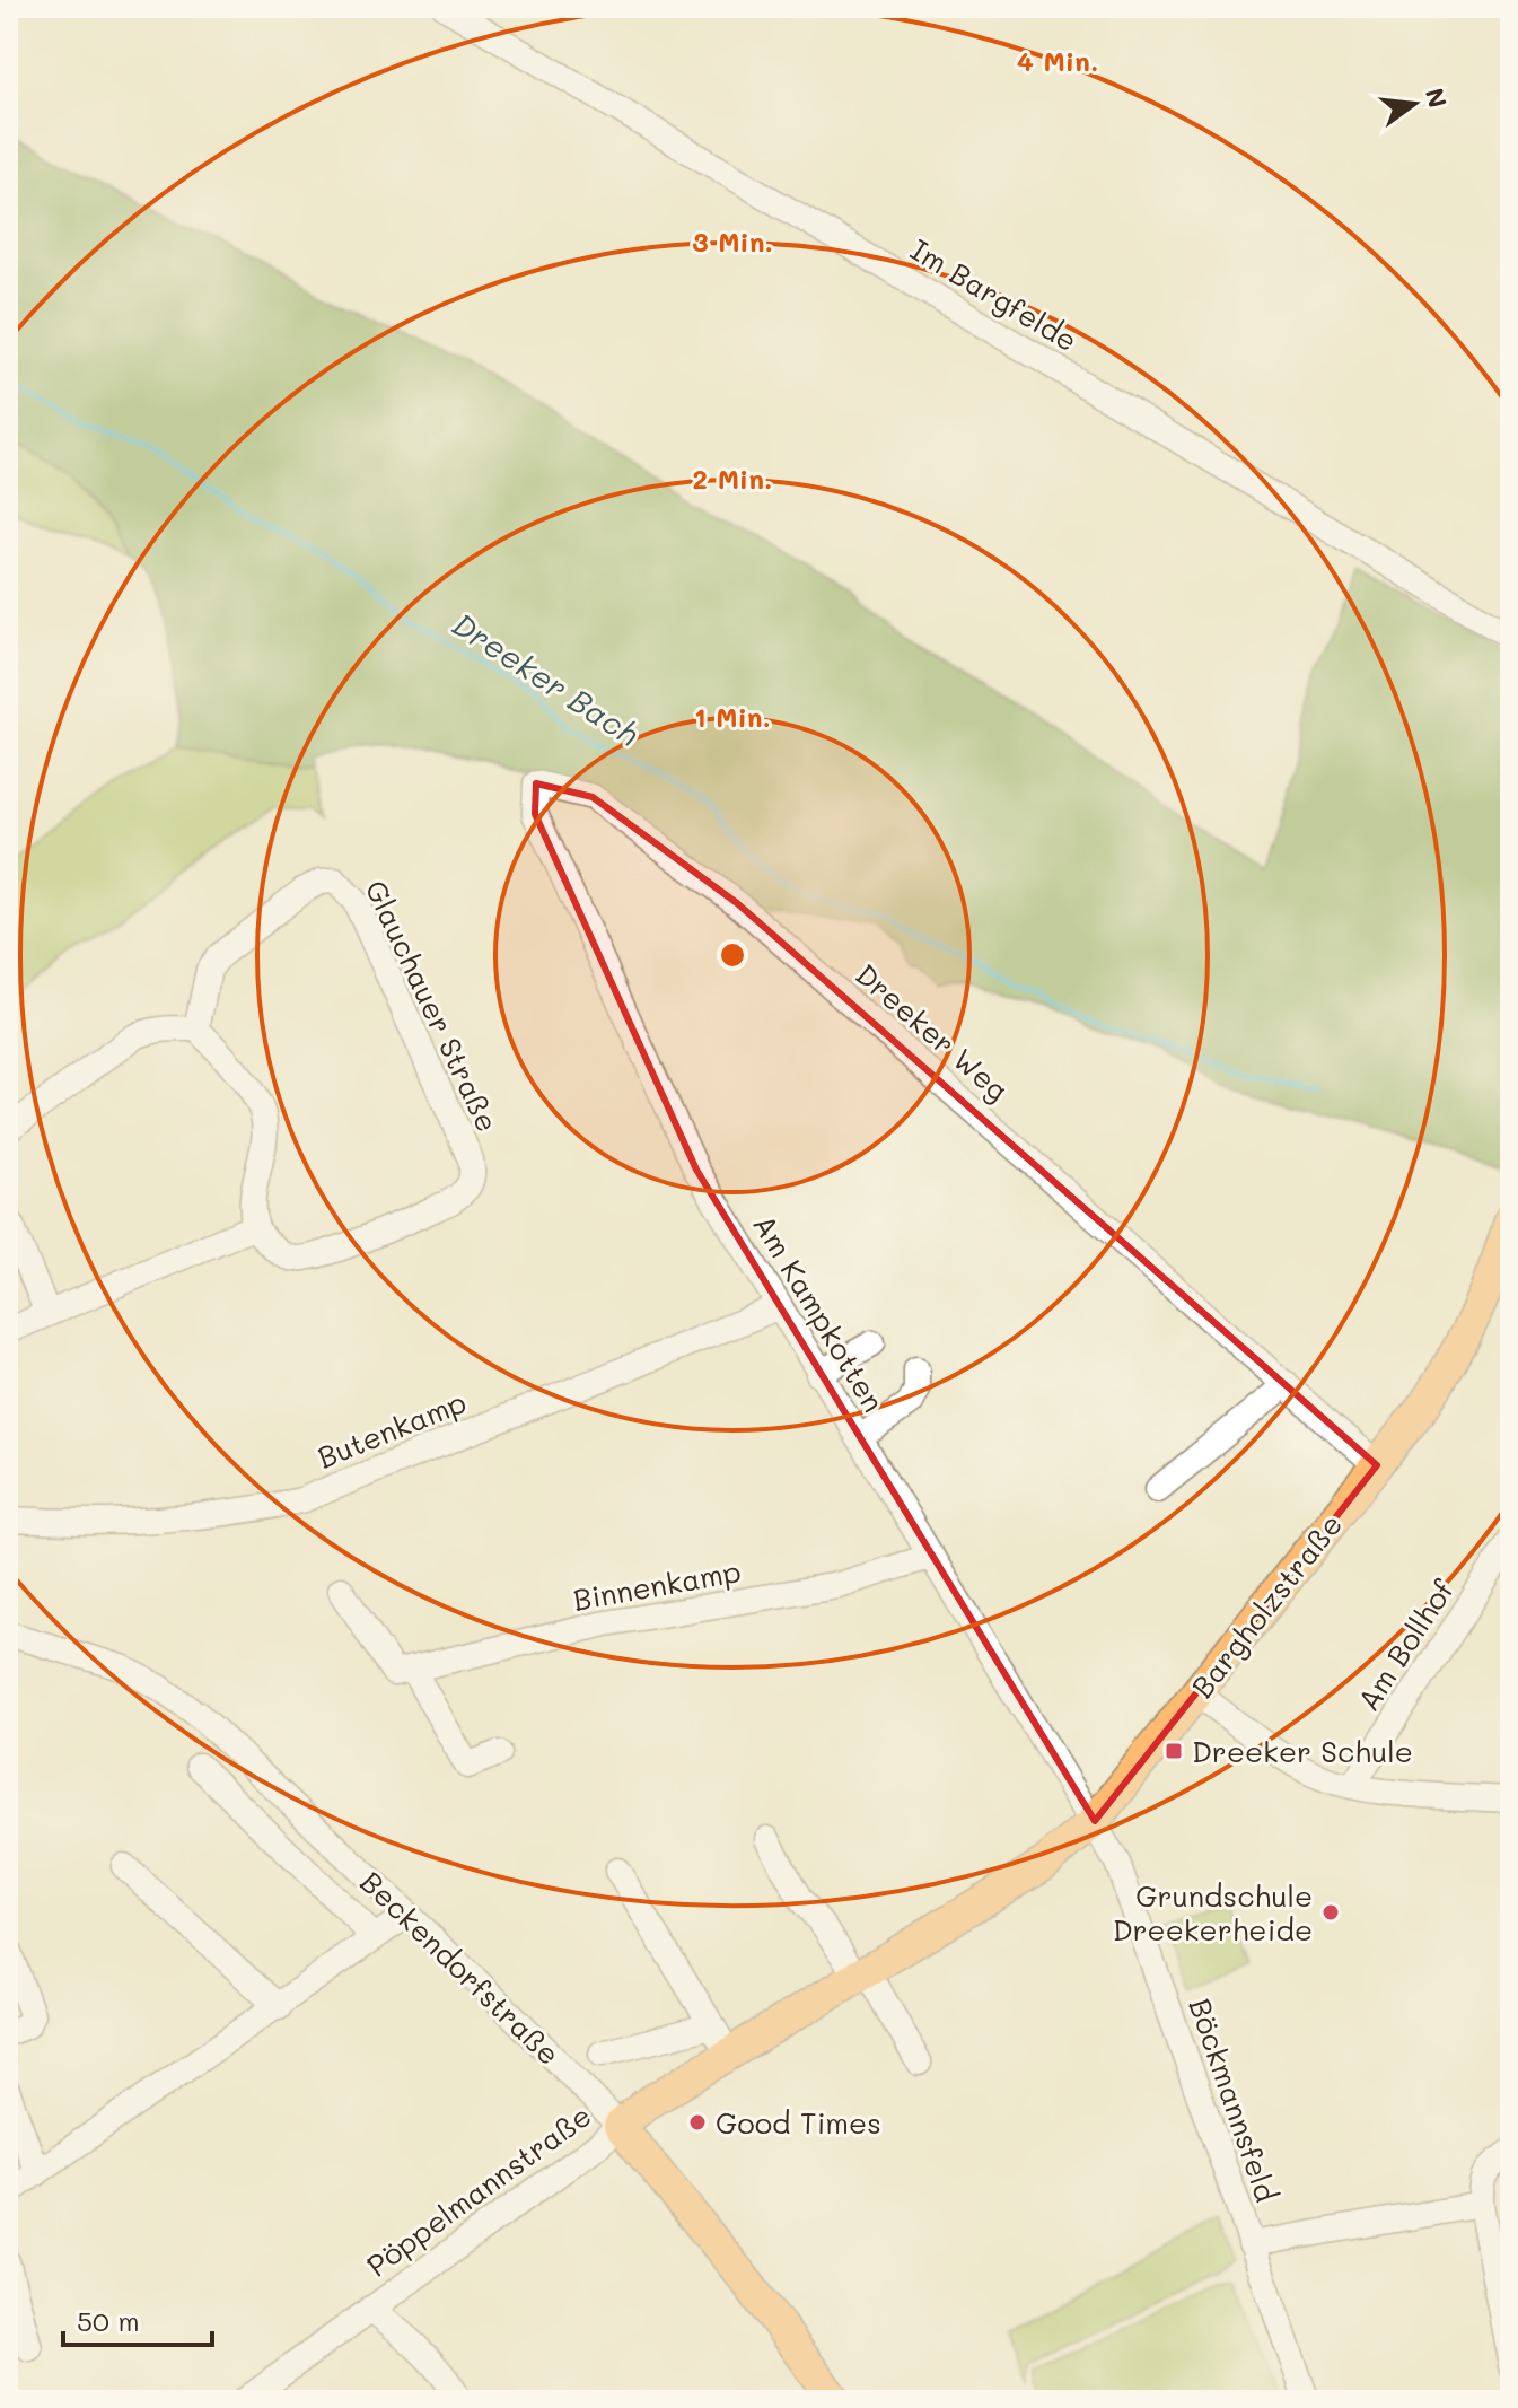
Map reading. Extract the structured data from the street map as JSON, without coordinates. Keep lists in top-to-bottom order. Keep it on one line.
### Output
{"streets":{"main road":["Bargholzstraße","Beckendorfstraße"],"street":["Im Bargfelde","Glauchauer Straße","Dreeker Weg","Am Kampkotten","Butenkamp","Binnenkamp","Am Bollhof","Böckmannsfeld","Pöppelmannstraße"]},"crossings":[["Dreeker Weg","Am Kampkotten"],["Dreeker Weg","Bargholzstraße"],["Am Kampkotten","Butenkamp"],["Am Kampkotten","Binnenkamp"],["Am Kampkotten","Bargholzstraße"],["Am Kampkotten","Böckmannsfeld"],["Bargholzstraße","Beckendorfstraße"],["Bargholzstraße","Böckmannsfeld"],["Bargholzstraße","Pöppelmannstraße"],["Beckendorfstraße","Pöppelmannstraße"]],"water":["Dreeker Bach"],"places":{"transit":["Dreeker Schule"],"other":["Grundschule Dreekerheide","Good Times"]},"scale_bar":"50 m","north":"right","rings":["4 Min.","3 Min.","2 Min.","1 Min."]}
